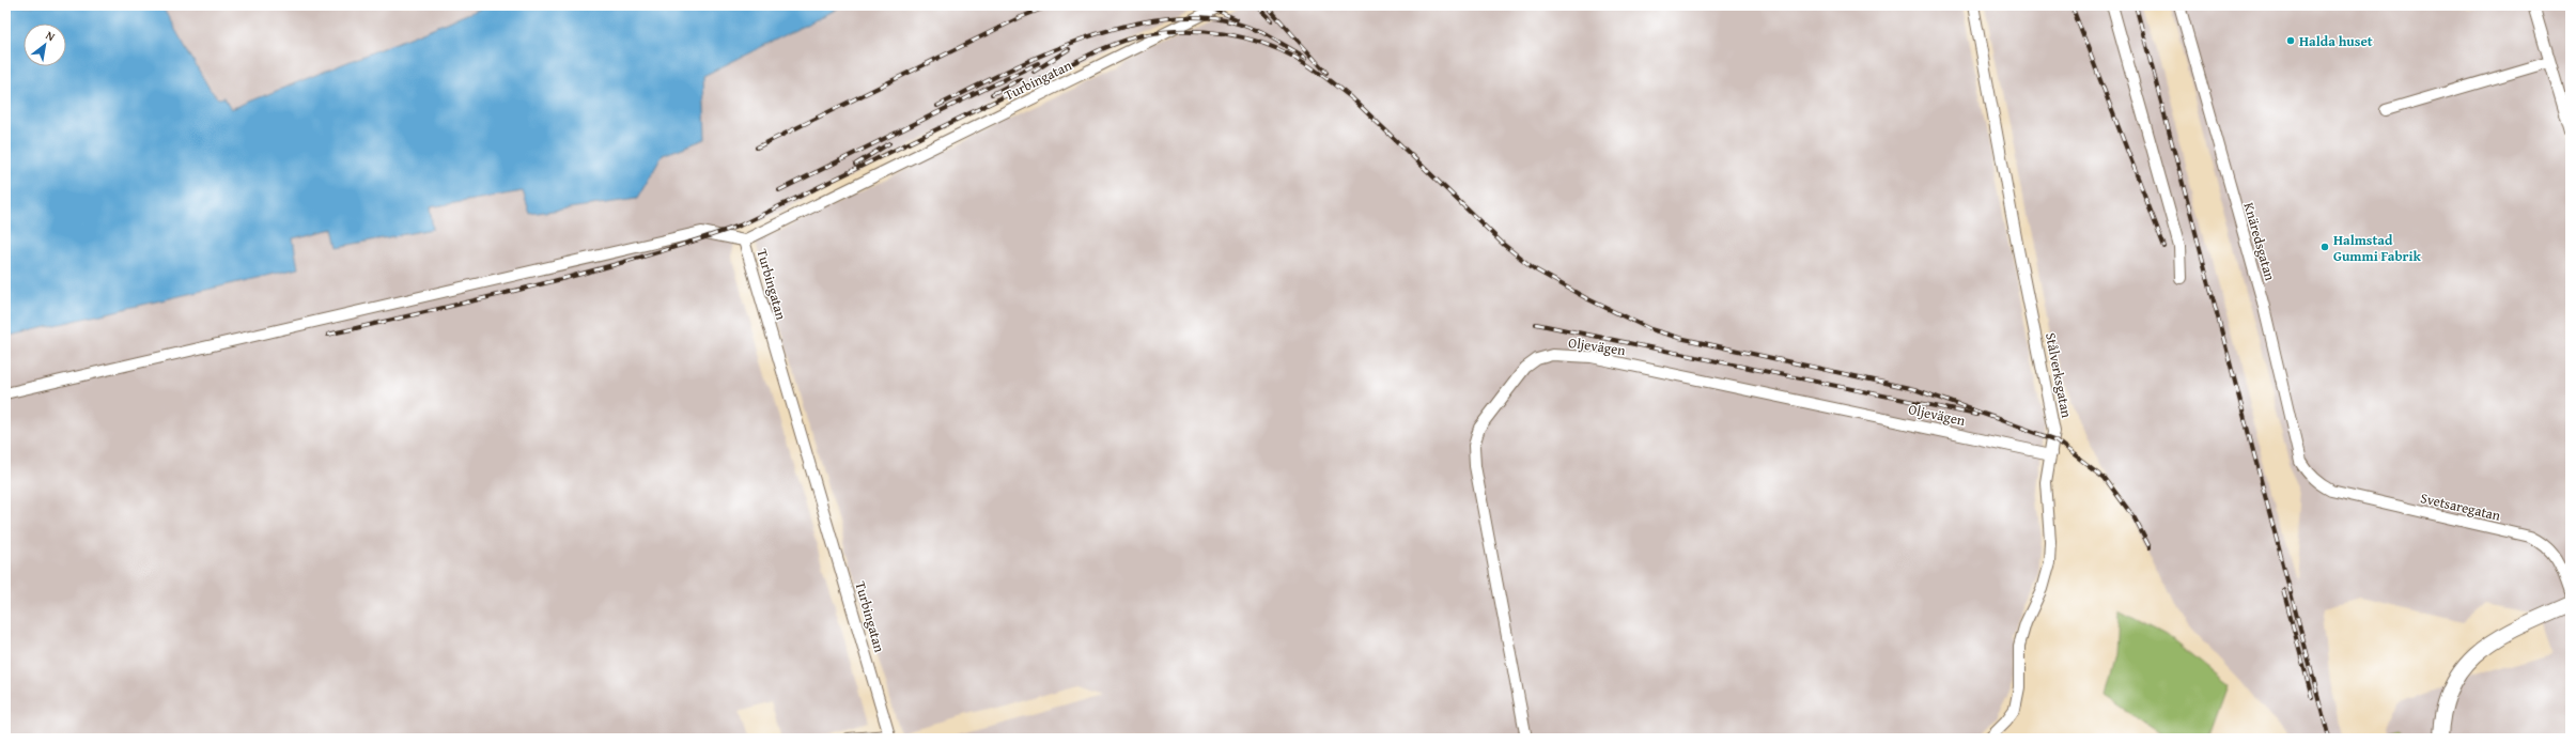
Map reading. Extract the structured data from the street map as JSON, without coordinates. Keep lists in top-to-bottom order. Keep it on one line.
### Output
{"streets":{"street":["Turbingatan","Knäredsgatan","Oljevägen","Stålverksgatan","Svetsaregatan"]},"crossings":[["Knäredsgatan","Svetsaregatan"],["Oljevägen","Stålverksgatan"]],"places":["Halda huset","Halmstad Gummi Fabrik"],"north":"top right"}
